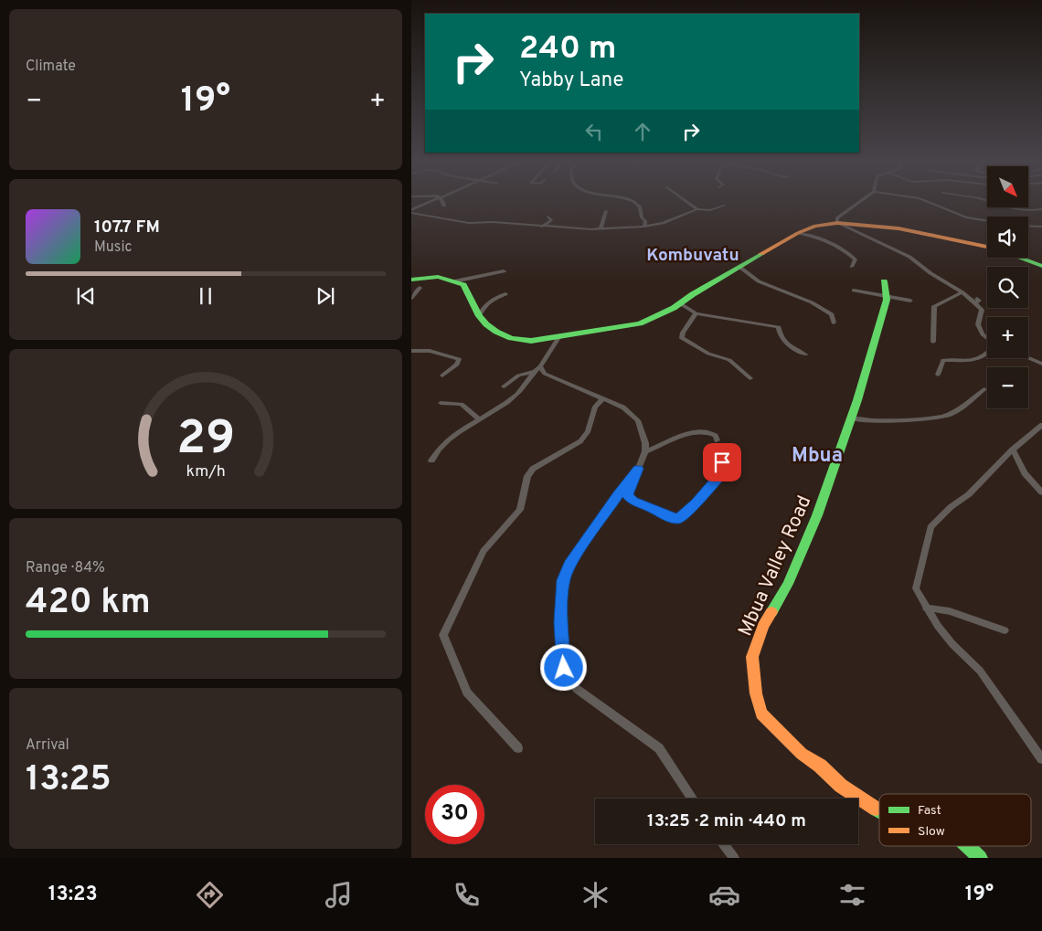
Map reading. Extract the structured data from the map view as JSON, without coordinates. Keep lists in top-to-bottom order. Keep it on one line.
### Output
{"streets":{"street":["Mbua Valley Road"]},"districts":["Kombuvatu","Mbua"],"legend":["Fast","Slow"],"north":"bottom right","page":{"tile":["Climate",["Range · 84%","420 km"],["Arrival","13:25"]],"turn":["240 m","Yabby Lane"],"heat":["−","19°","+"],"map_buttons":["+","−"],"song":["107.7 FM","Music"],"limit":"30","trip":"13:25 · 2 min · 440 m","tabs":["13:23","19°"],"gauge":["29","km/h"]}}
